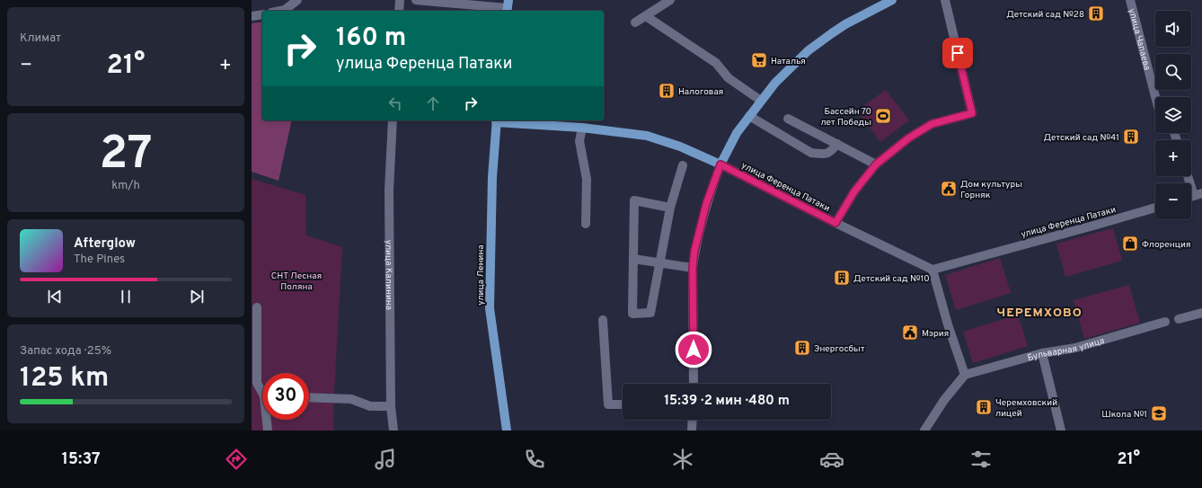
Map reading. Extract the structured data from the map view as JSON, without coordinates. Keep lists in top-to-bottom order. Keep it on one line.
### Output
{"streets":{"main road":["улица Ференца Патаки","улица Ленина"],"street":["улица Чапаева","улица Калинина","Бульварная улица"]},"crossings":[["улица Ференца Патаки","улица Ленина"]],"districts":["ЧЕРЕМХОВО"],"parks":["СНТ Лесная Поляна"],"places":{"building":["Детский сад №28","Налоговая","Детский сад №41","Детский сад №10","Энергосбыт","Черемховский лицей"],"supermarket":["Наталья"],"sports":["Бассейн 70 лет Победы"],"public building":["Дом культуры Горняк","Мэрия"],"shop":["Флоренция"],"school or university":["Школа №1"]},"page":{"tile":["Климат",["27","km/h"],["Запас хода · 25%","125 km"]],"map_buttons":["+","−"],"turn":["160 m","улица Ференца Патаки"],"heat":["−","21°","+"],"song":["Afterglow","The Pines"],"limit":"30","trip":"15:39 · 2 мин · 480 m","tabs":["15:37","21°"]}}
